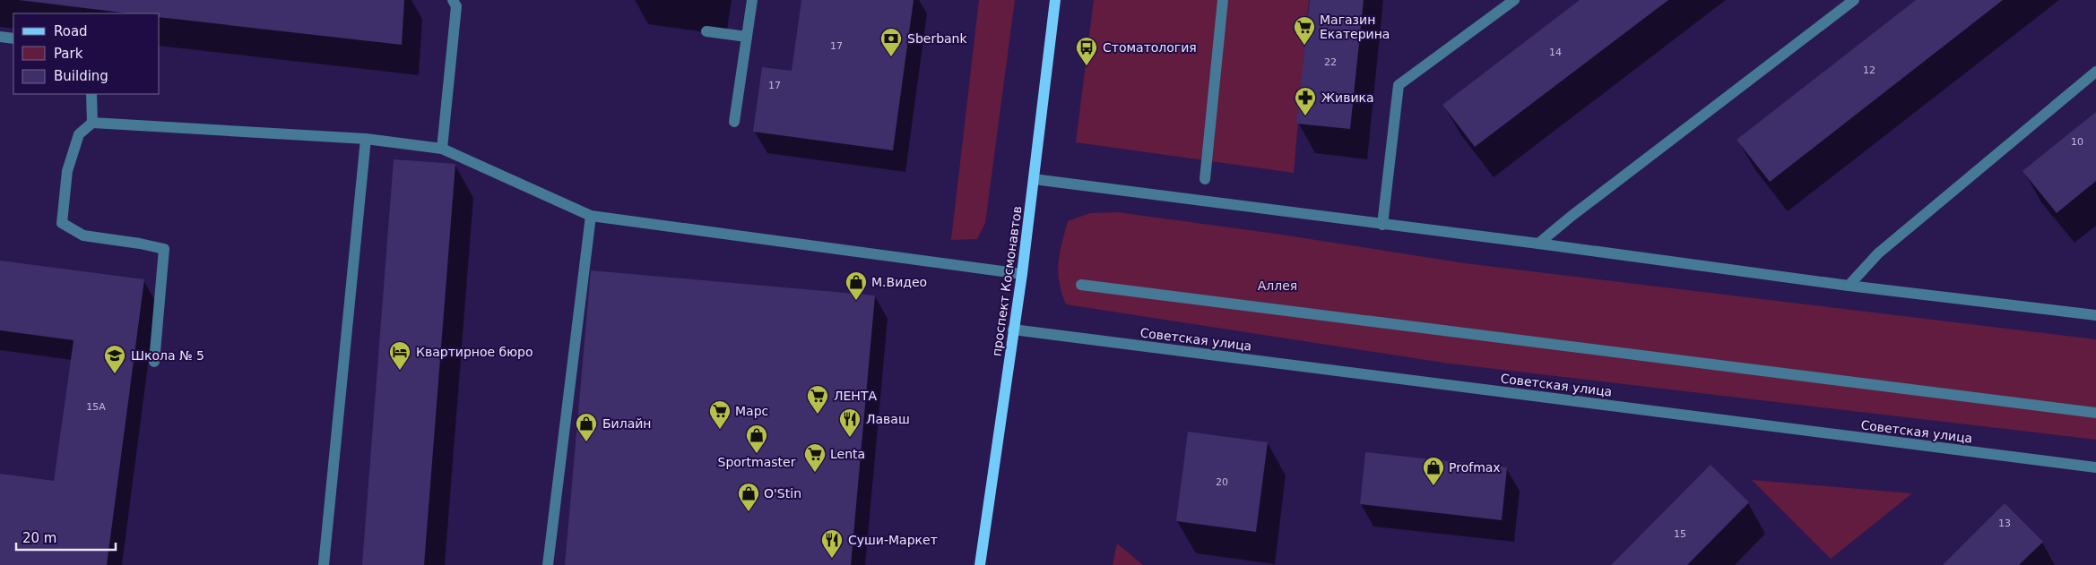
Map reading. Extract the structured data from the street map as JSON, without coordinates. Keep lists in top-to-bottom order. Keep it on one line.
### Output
{"streets":{"main road":["проспект Космонавтов"],"street":["Советская улица"]},"crossings":[["проспект Космонавтов","Советская улица"]],"parks":["Аллея"],"places":{"supermarket":["Магазин Екатерина","ЛЕНТА","Марс","Lenta"],"bank":["Sberbank"],"bus stop":["Стоматология"],"pharmacy":["Живика"],"shop":["М.Видео","Билайн","Sportmaster","Profmax","O'Stin"],"hotel":["Квартирное бюро"],"school or university":["Школа № 5"],"restaurant":["Лаваш","Суши-Маркет"]},"house_numbers":["17","14","22","12","17","10","15А","20","13","15"],"legend":["Road","Park","Building"],"scale_bar":"20 m"}
